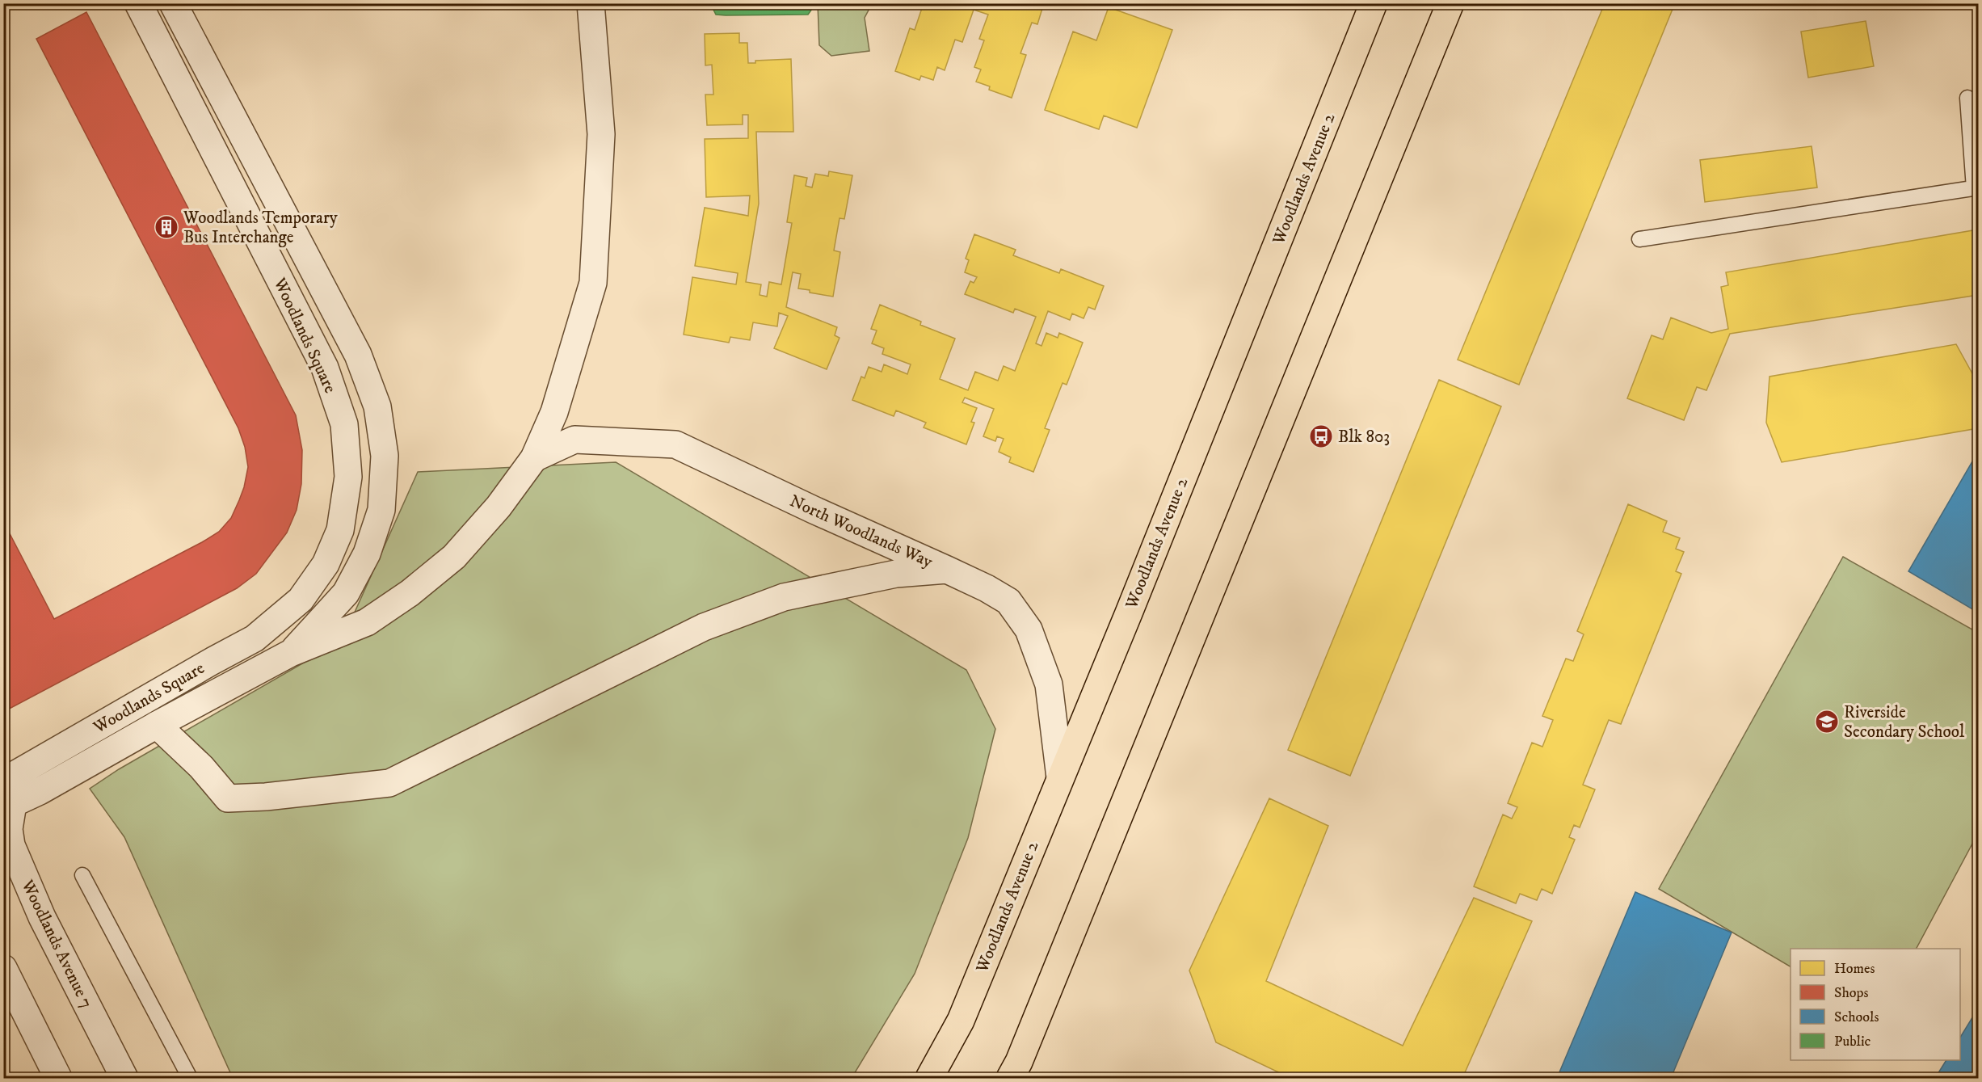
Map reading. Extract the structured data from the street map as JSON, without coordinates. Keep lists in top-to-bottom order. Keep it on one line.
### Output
{"streets":{"main road":["Woodlands Avenue 2"],"street":["Woodlands Square","North Woodlands Way","Woodlands Avenue 7"]},"crossings":[["Woodlands Avenue 2","North Woodlands Way"],["Woodlands Square","North Woodlands Way"],["Woodlands Square","Woodlands Avenue 7"]],"places":{"building":["Woodlands Temporary Bus Interchange"],"bus stop":["Blk 803"],"school or university":["Riverside Secondary School"]},"legend":["Homes","Shops","Schools","Public"]}
